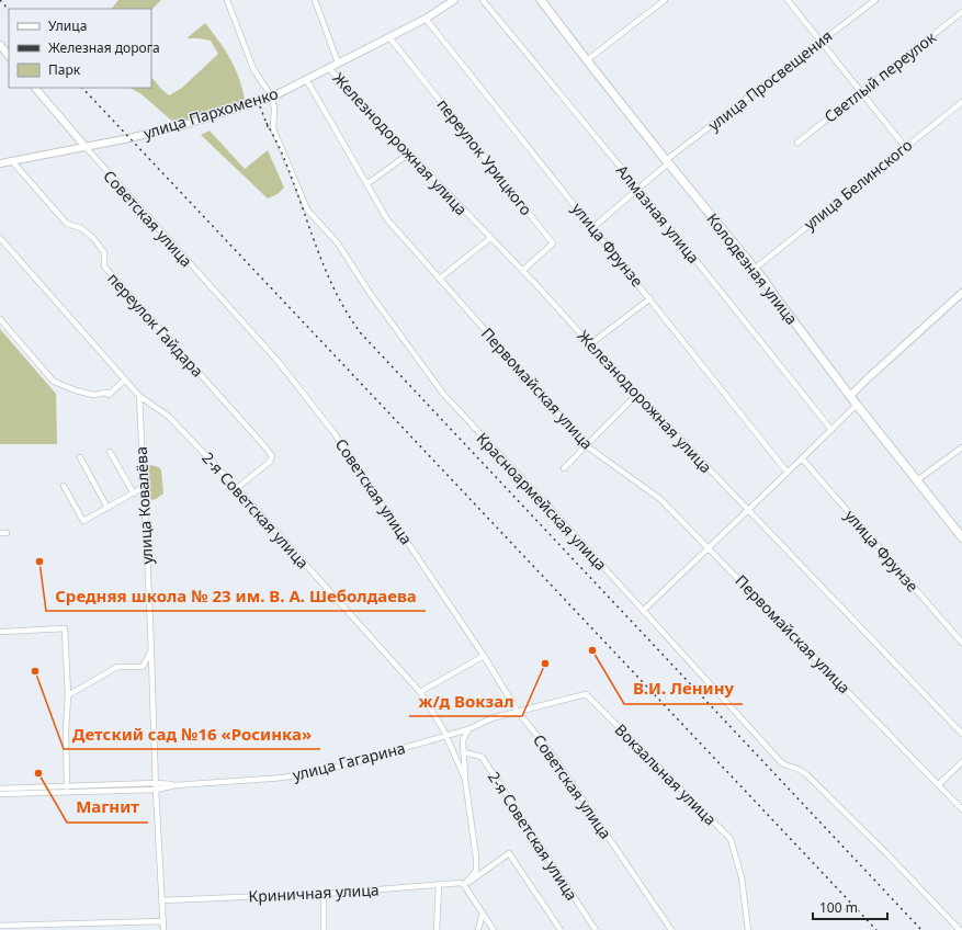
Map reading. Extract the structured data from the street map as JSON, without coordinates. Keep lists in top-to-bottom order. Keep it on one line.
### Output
{"streets":{"main road":["Колодезная улица"],"street":["Светлый переулок","улица Просвещения","улица Пархоменко","Железнодорожная улица","переулок Урицкого","улица Белинского","Алмазная улица","Советская улица","улица Фрунзе","переулок Гайдара","Первомайская улица","Красноармейская улица","улица Ковалёва","2-я Советская улица","улица Гагарина","Вокзальная улица","Криничная улица"]},"crossings":[["улица Просвещения","Алмазная улица"],["улица Просвещения","улица Фрунзе"],["улица Просвещения","Колодезная улица"],["улица Пархоменко","Железнодорожная улица"],["улица Пархоменко","переулок Урицкого"],["улица Пархоменко","Советская улица"],["улица Пархоменко","улица Фрунзе"],["улица Пархоменко","переулок Гайдара"],["улица Пархоменко","Первомайская улица"],["улица Пархоменко","Красноармейская улица"],["Железнодорожная улица","переулок Урицкого"],["улица Белинского","Колодезная улица"],["Советская улица","улица Гагарина"],["Советская улица","Вокзальная улица"],["переулок Гайдара","2-я Советская улица"],["улица Ковалёва","2-я Советская улица"],["улица Ковалёва","улица Гагарина"],["улица Ковалёва","Криничная улица"],["2-я Советская улица","улица Гагарина"],["улица Гагарина","Вокзальная улица"]],"places":["Средняя школа № 23 им. В. А. Шеболдаева","В.И. Ленину","ж/д Вокзал","Детский сад №16 «Росинка»","Магнит"],"legend":["Улица","Железная дорога","Парк"],"scale_bar":"100 m"}
